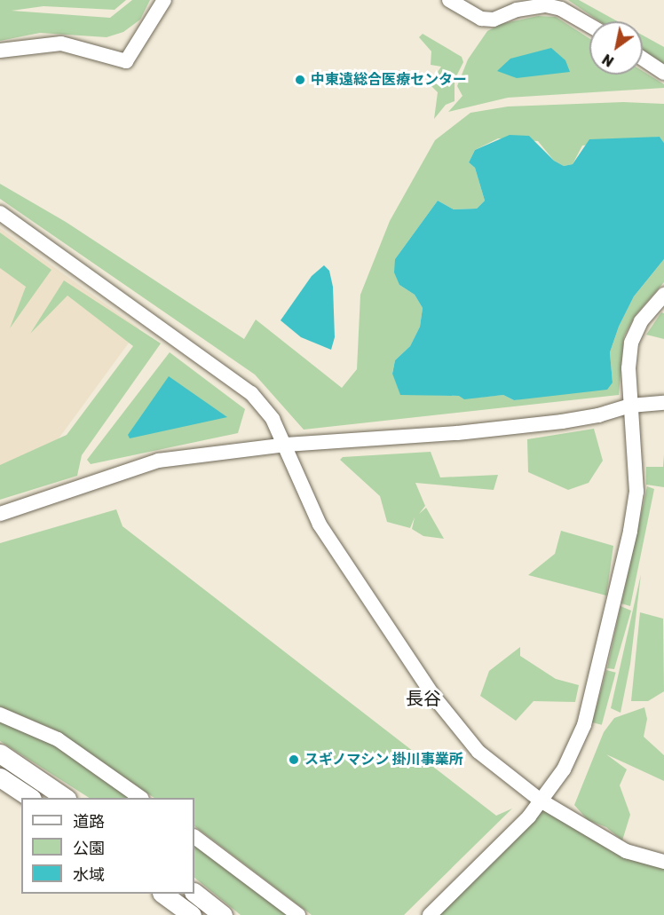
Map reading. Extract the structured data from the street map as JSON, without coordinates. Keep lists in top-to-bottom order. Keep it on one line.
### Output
{"districts":["長谷"],"places":["中東遠総合医療センター","スギノマシン 掛川事業所"],"legend":["道路","公園","水域"],"north":"bottom left"}
